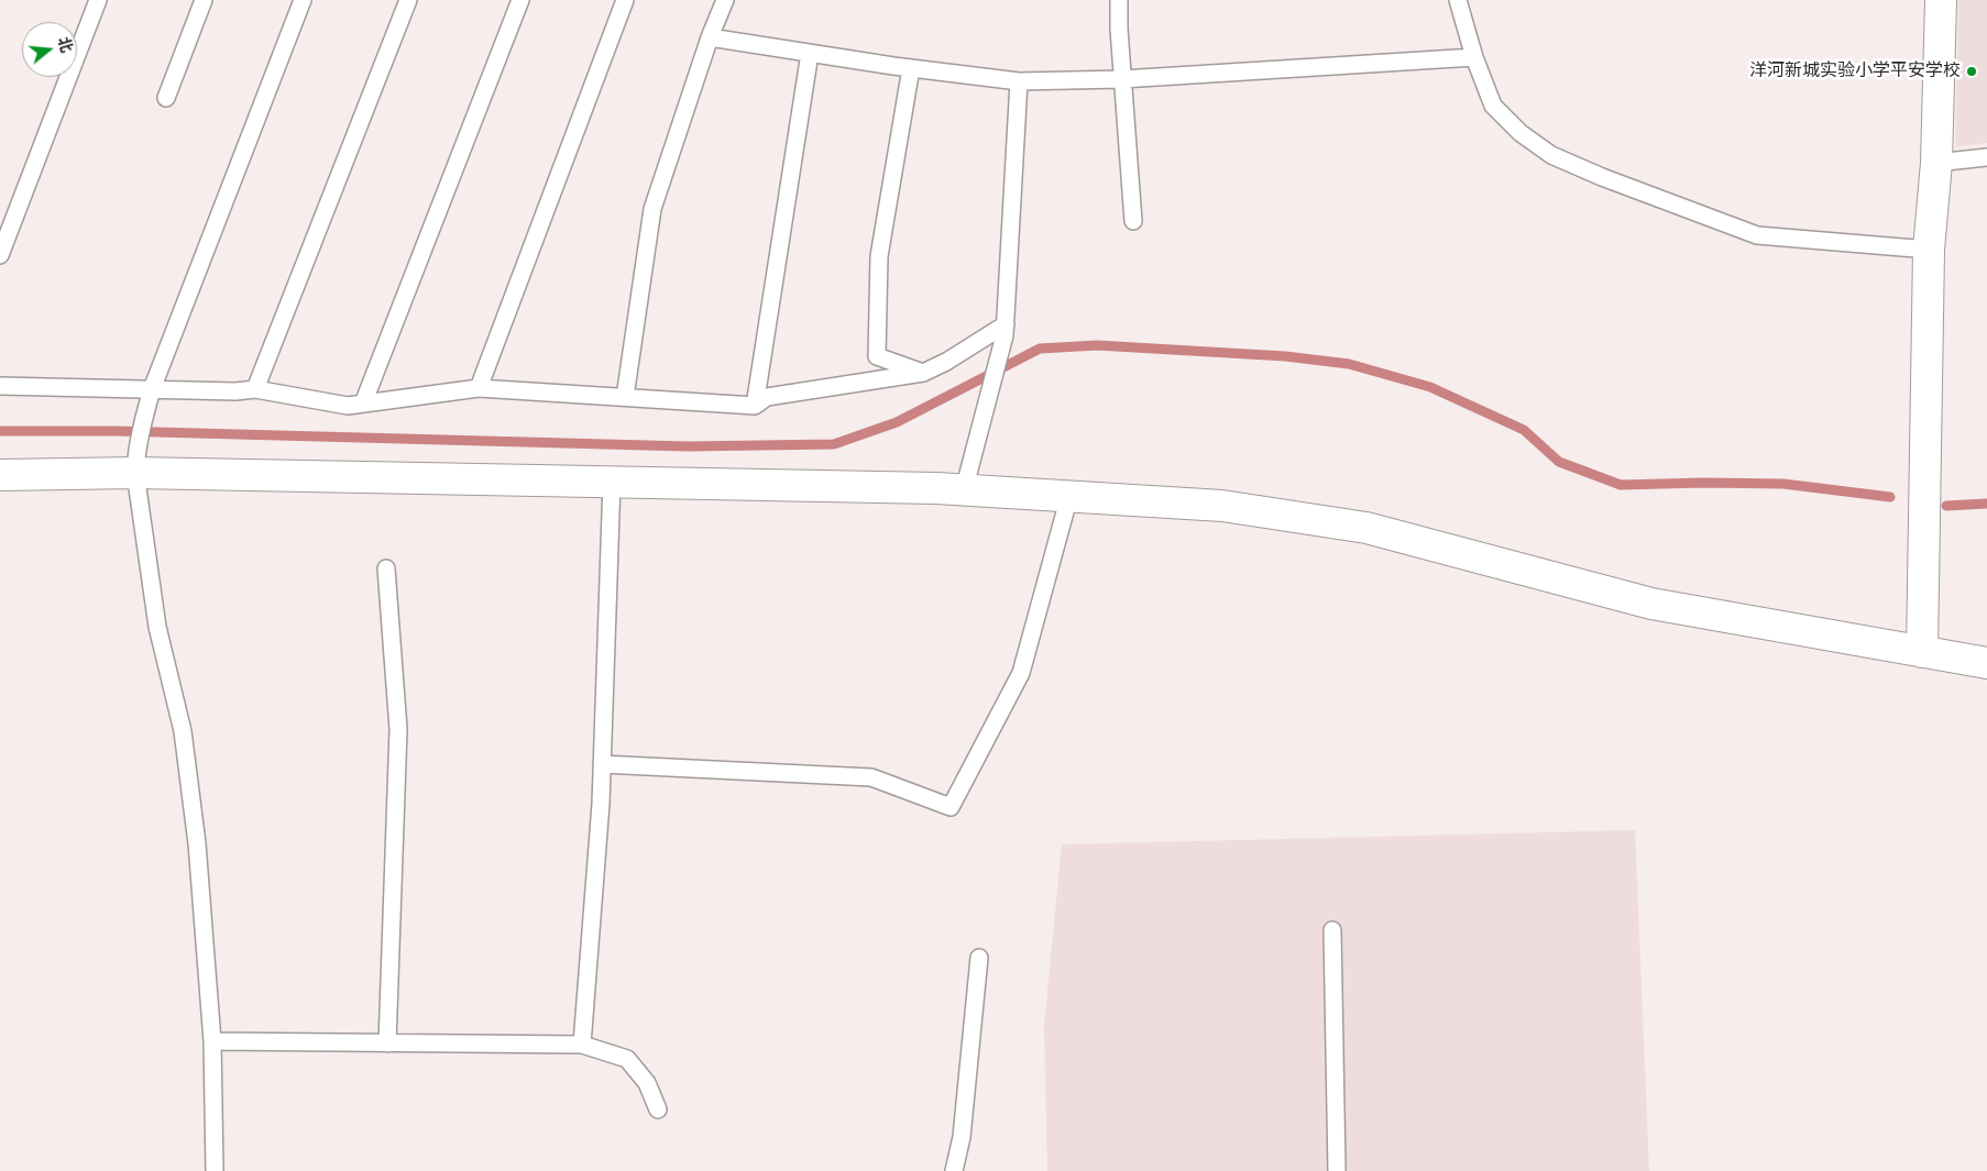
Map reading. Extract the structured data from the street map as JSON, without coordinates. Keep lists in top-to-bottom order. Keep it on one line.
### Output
{"places":["洋河新城实验小学平安学校"],"north":"right"}
